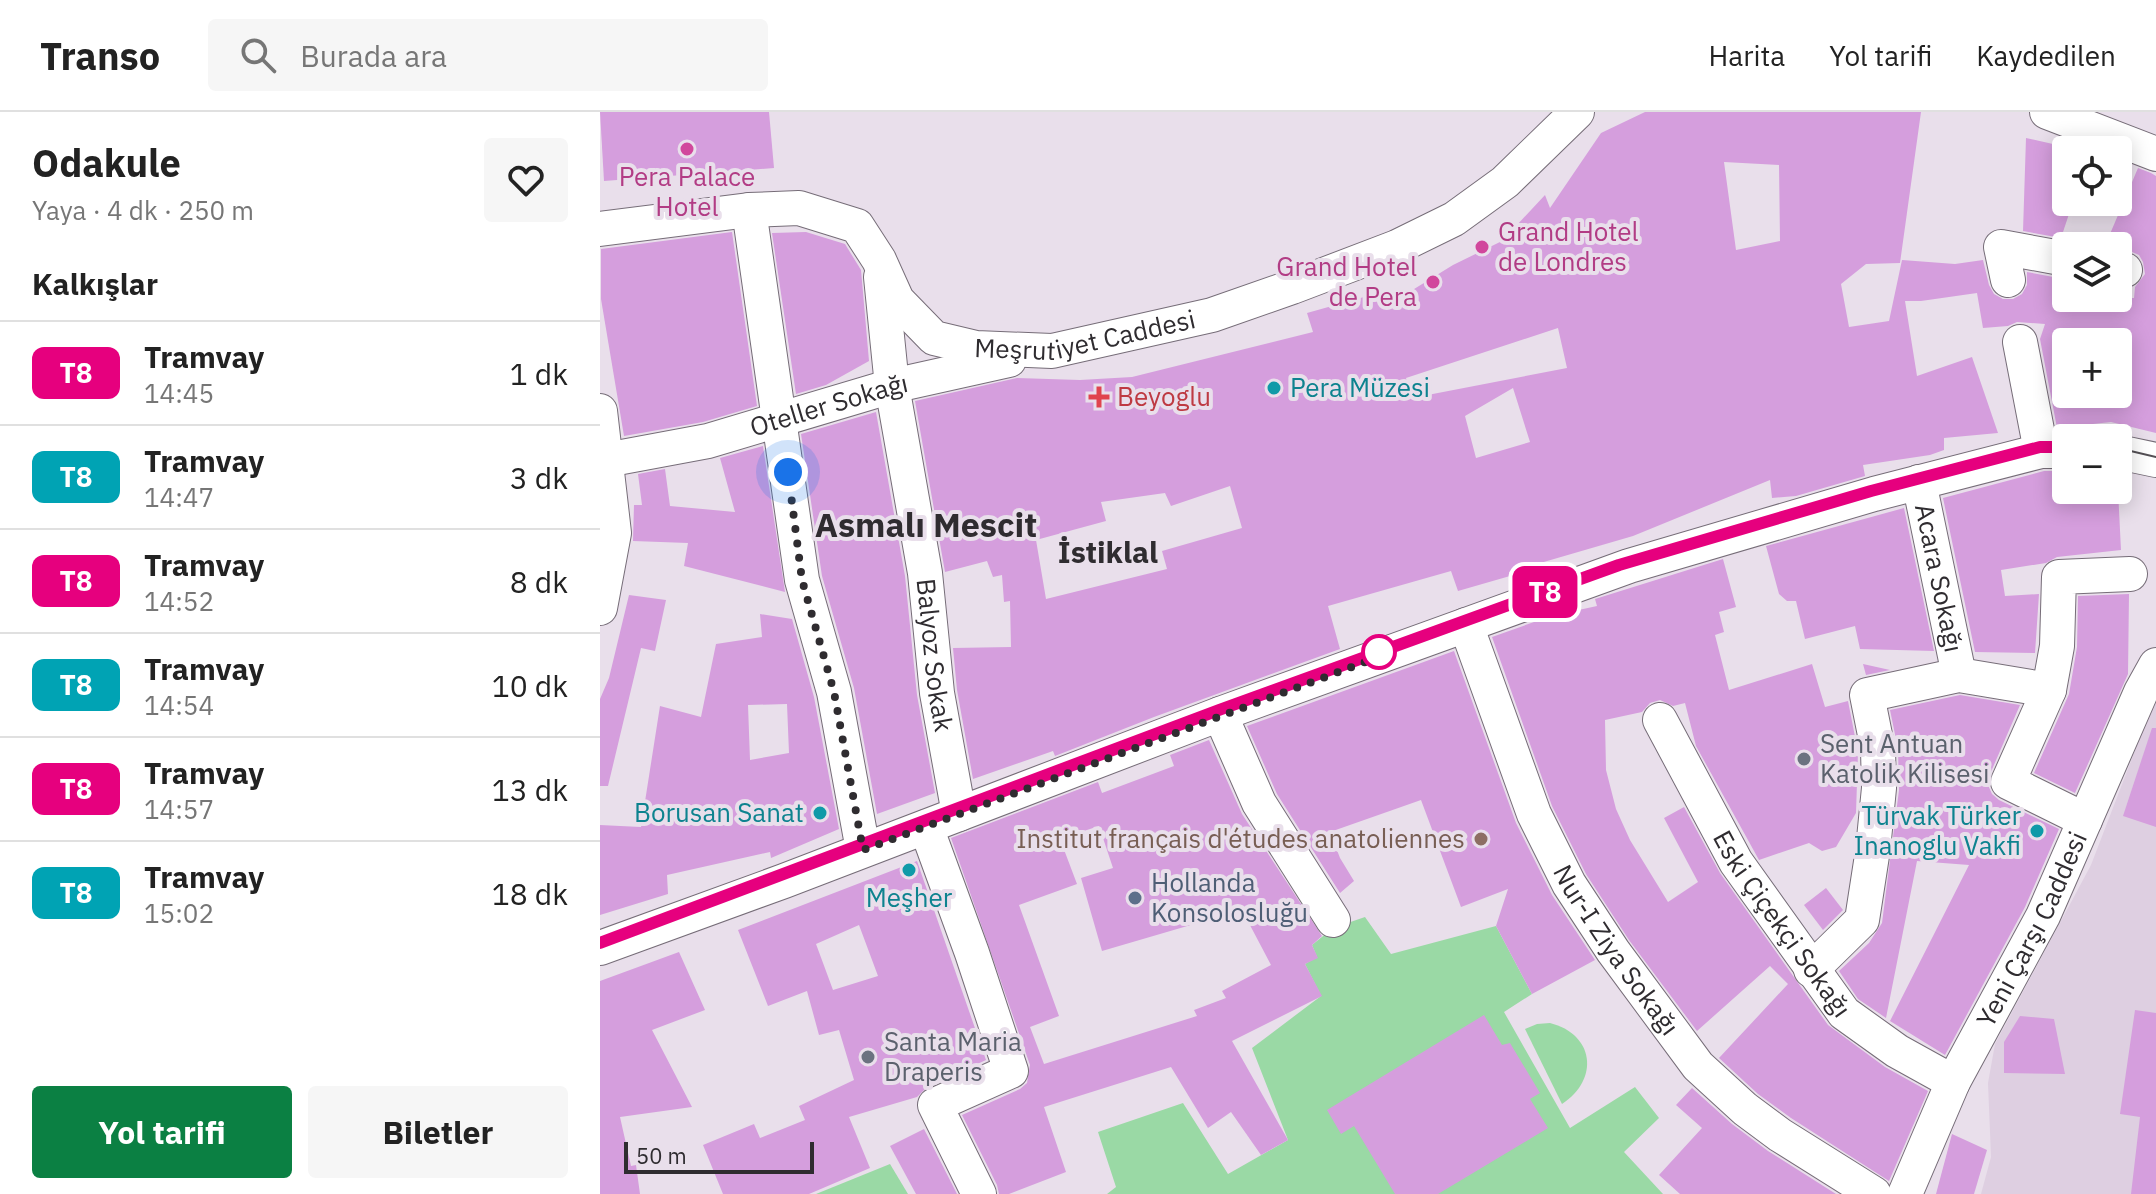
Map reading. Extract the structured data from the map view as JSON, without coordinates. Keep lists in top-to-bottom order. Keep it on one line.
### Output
{"streets":{"street":["Meşrutiyet Caddesi","Oteller Sokağı","Acara Sokağı","Balyoz Sokak","Eski Çiçekçi Sokağı","Yeni Çarşı Caddesi","Nur-I Ziya Sokağı"]},"crossings":[["Meşrutiyet Caddesi","Oteller Sokağı"],["Meşrutiyet Caddesi","Balyoz Sokak"],["Oteller Sokağı","Balyoz Sokak"],["Eski Çiçekçi Sokağı","Yeni Çarşı Caddesi"]],"districts":["Asmalı Mescit","İstiklal"],"places":{"other":["Pera Palace Hotel","Grand Hotel de Londres","Grand Hotel de Pera","Pera Müzesi","Sent Antuan Katolik Kilisesi","Borusan Sanat","Türvak Türker Inanoglu Vakfi","Institut français d'études anatoliennes","Meşher","Hollanda Konsolosluğu","Santa Maria Draperis"],"health":["Beyoglu"]},"lines":["tram line T8"],"scale_bar":"50 m","page":{"header":"Transo","search":"Burada ara","nav":["Harita","Yol tarifi","Kaydedilen"],"heading":[["Odakule","Yaya · 4 dk · 250 m"],"Kalkışlar"],"on_map":"T8","map_buttons":["+","−"],"list":[{"mark":"T8","name":"Tramvay","note":"14:45","value":"1 dk"},{"mark":"T8","name":"Tramvay","note":"14:47","value":"3 dk"},{"mark":"T8","name":"Tramvay","note":"14:52","value":"8 dk"},{"mark":"T8","name":"Tramvay","note":"14:54","value":"10 dk"},{"mark":"T8","name":"Tramvay","note":"14:57","value":"13 dk"},{"mark":"T8","name":"Tramvay","note":"15:02","value":"18 dk"}],"buttons":["Yol tarifi","Biletler"],"scale":"50 m"}}
